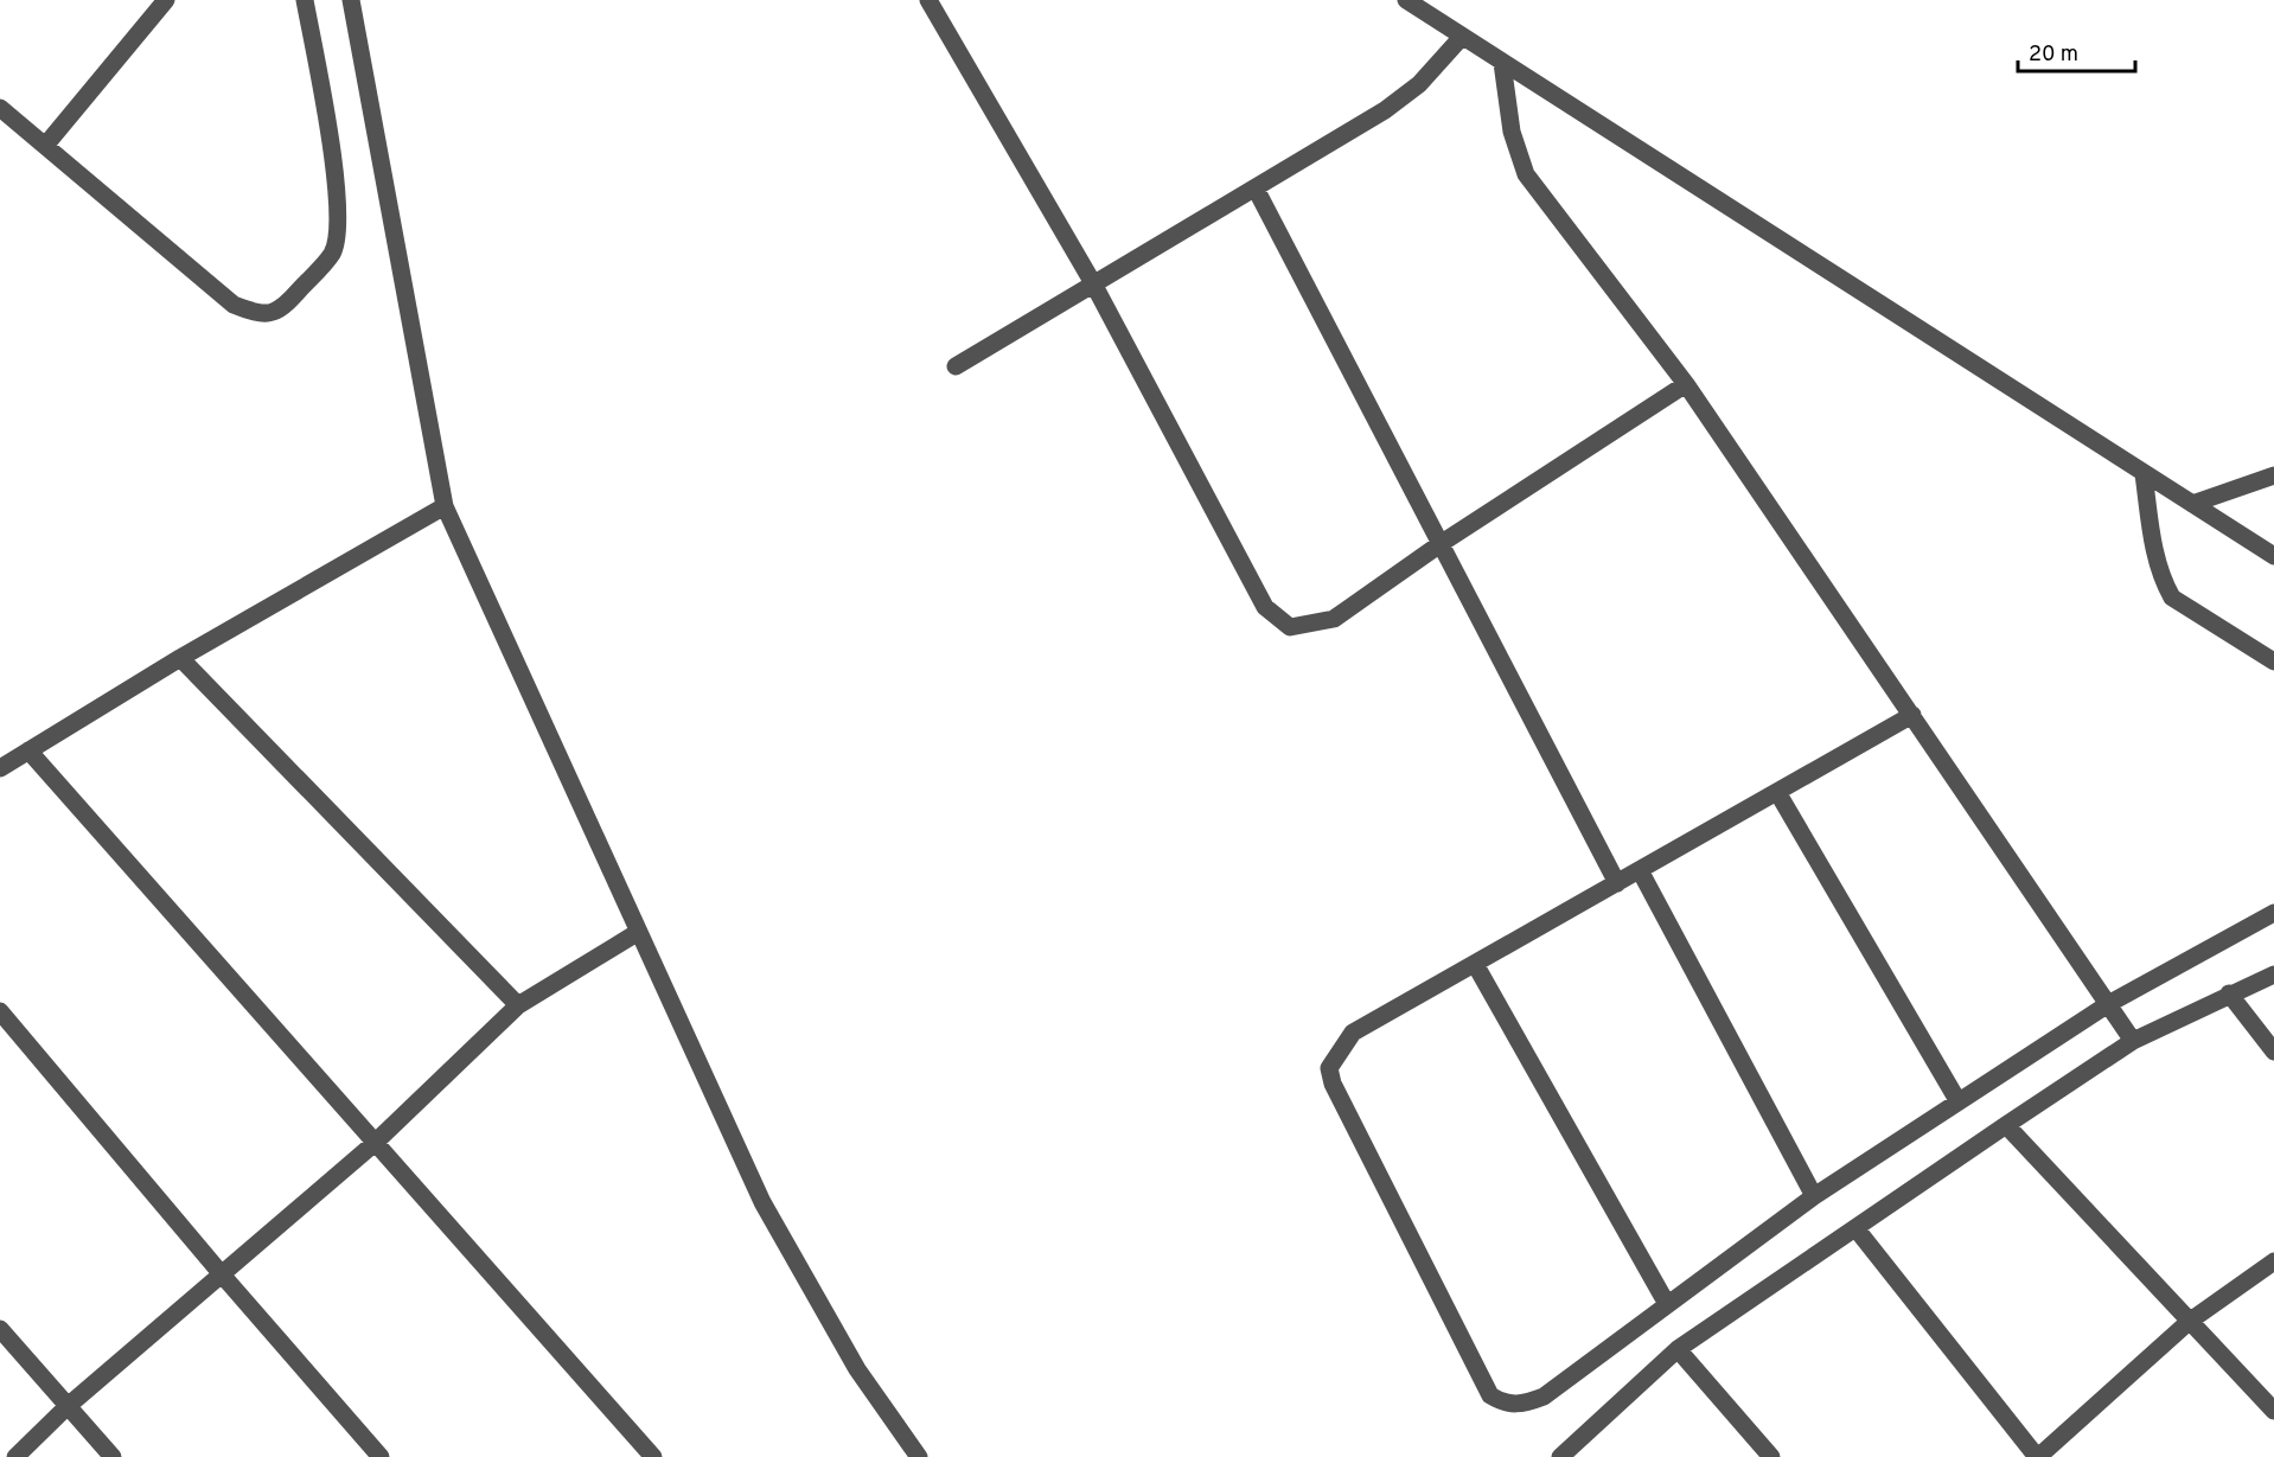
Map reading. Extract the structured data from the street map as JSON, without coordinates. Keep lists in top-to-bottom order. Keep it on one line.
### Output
{"scale_bar":"20 m"}
